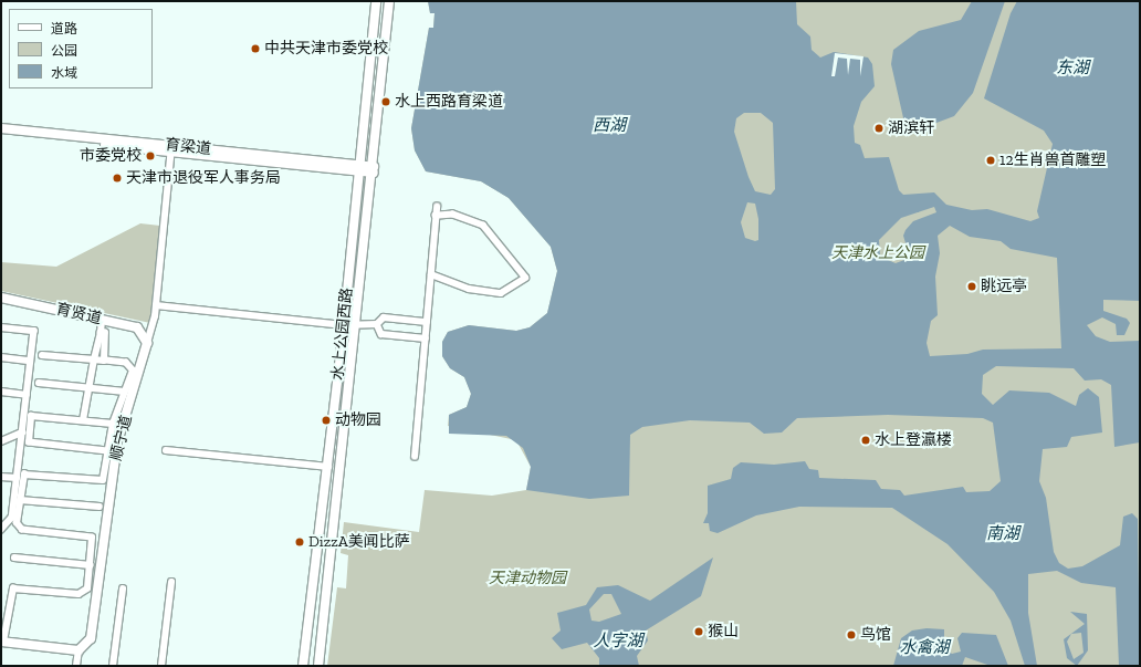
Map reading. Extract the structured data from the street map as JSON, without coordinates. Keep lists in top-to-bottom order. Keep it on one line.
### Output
{"streets":{"main road":["育梁道","育贤道","水上公园西路","顺宁道"]},"crossings":[["育梁道","水上公园西路"],["育梁道","顺宁道"],["育贤道","顺宁道"]],"water":["东湖","西湖","南湖","人字湖","水禽湖"],"parks":["天津水上公园","天津动物园"],"places":["中共天津市委党校","水上西路育梁道","湖滨轩","市委党校","12生肖兽首雕塑","天津市退役军人事务局","眺远亭","动物园","水上登瀛楼","DizzA美闻比萨","猴山","鸟馆"],"legend":["道路","公园","水域"]}
